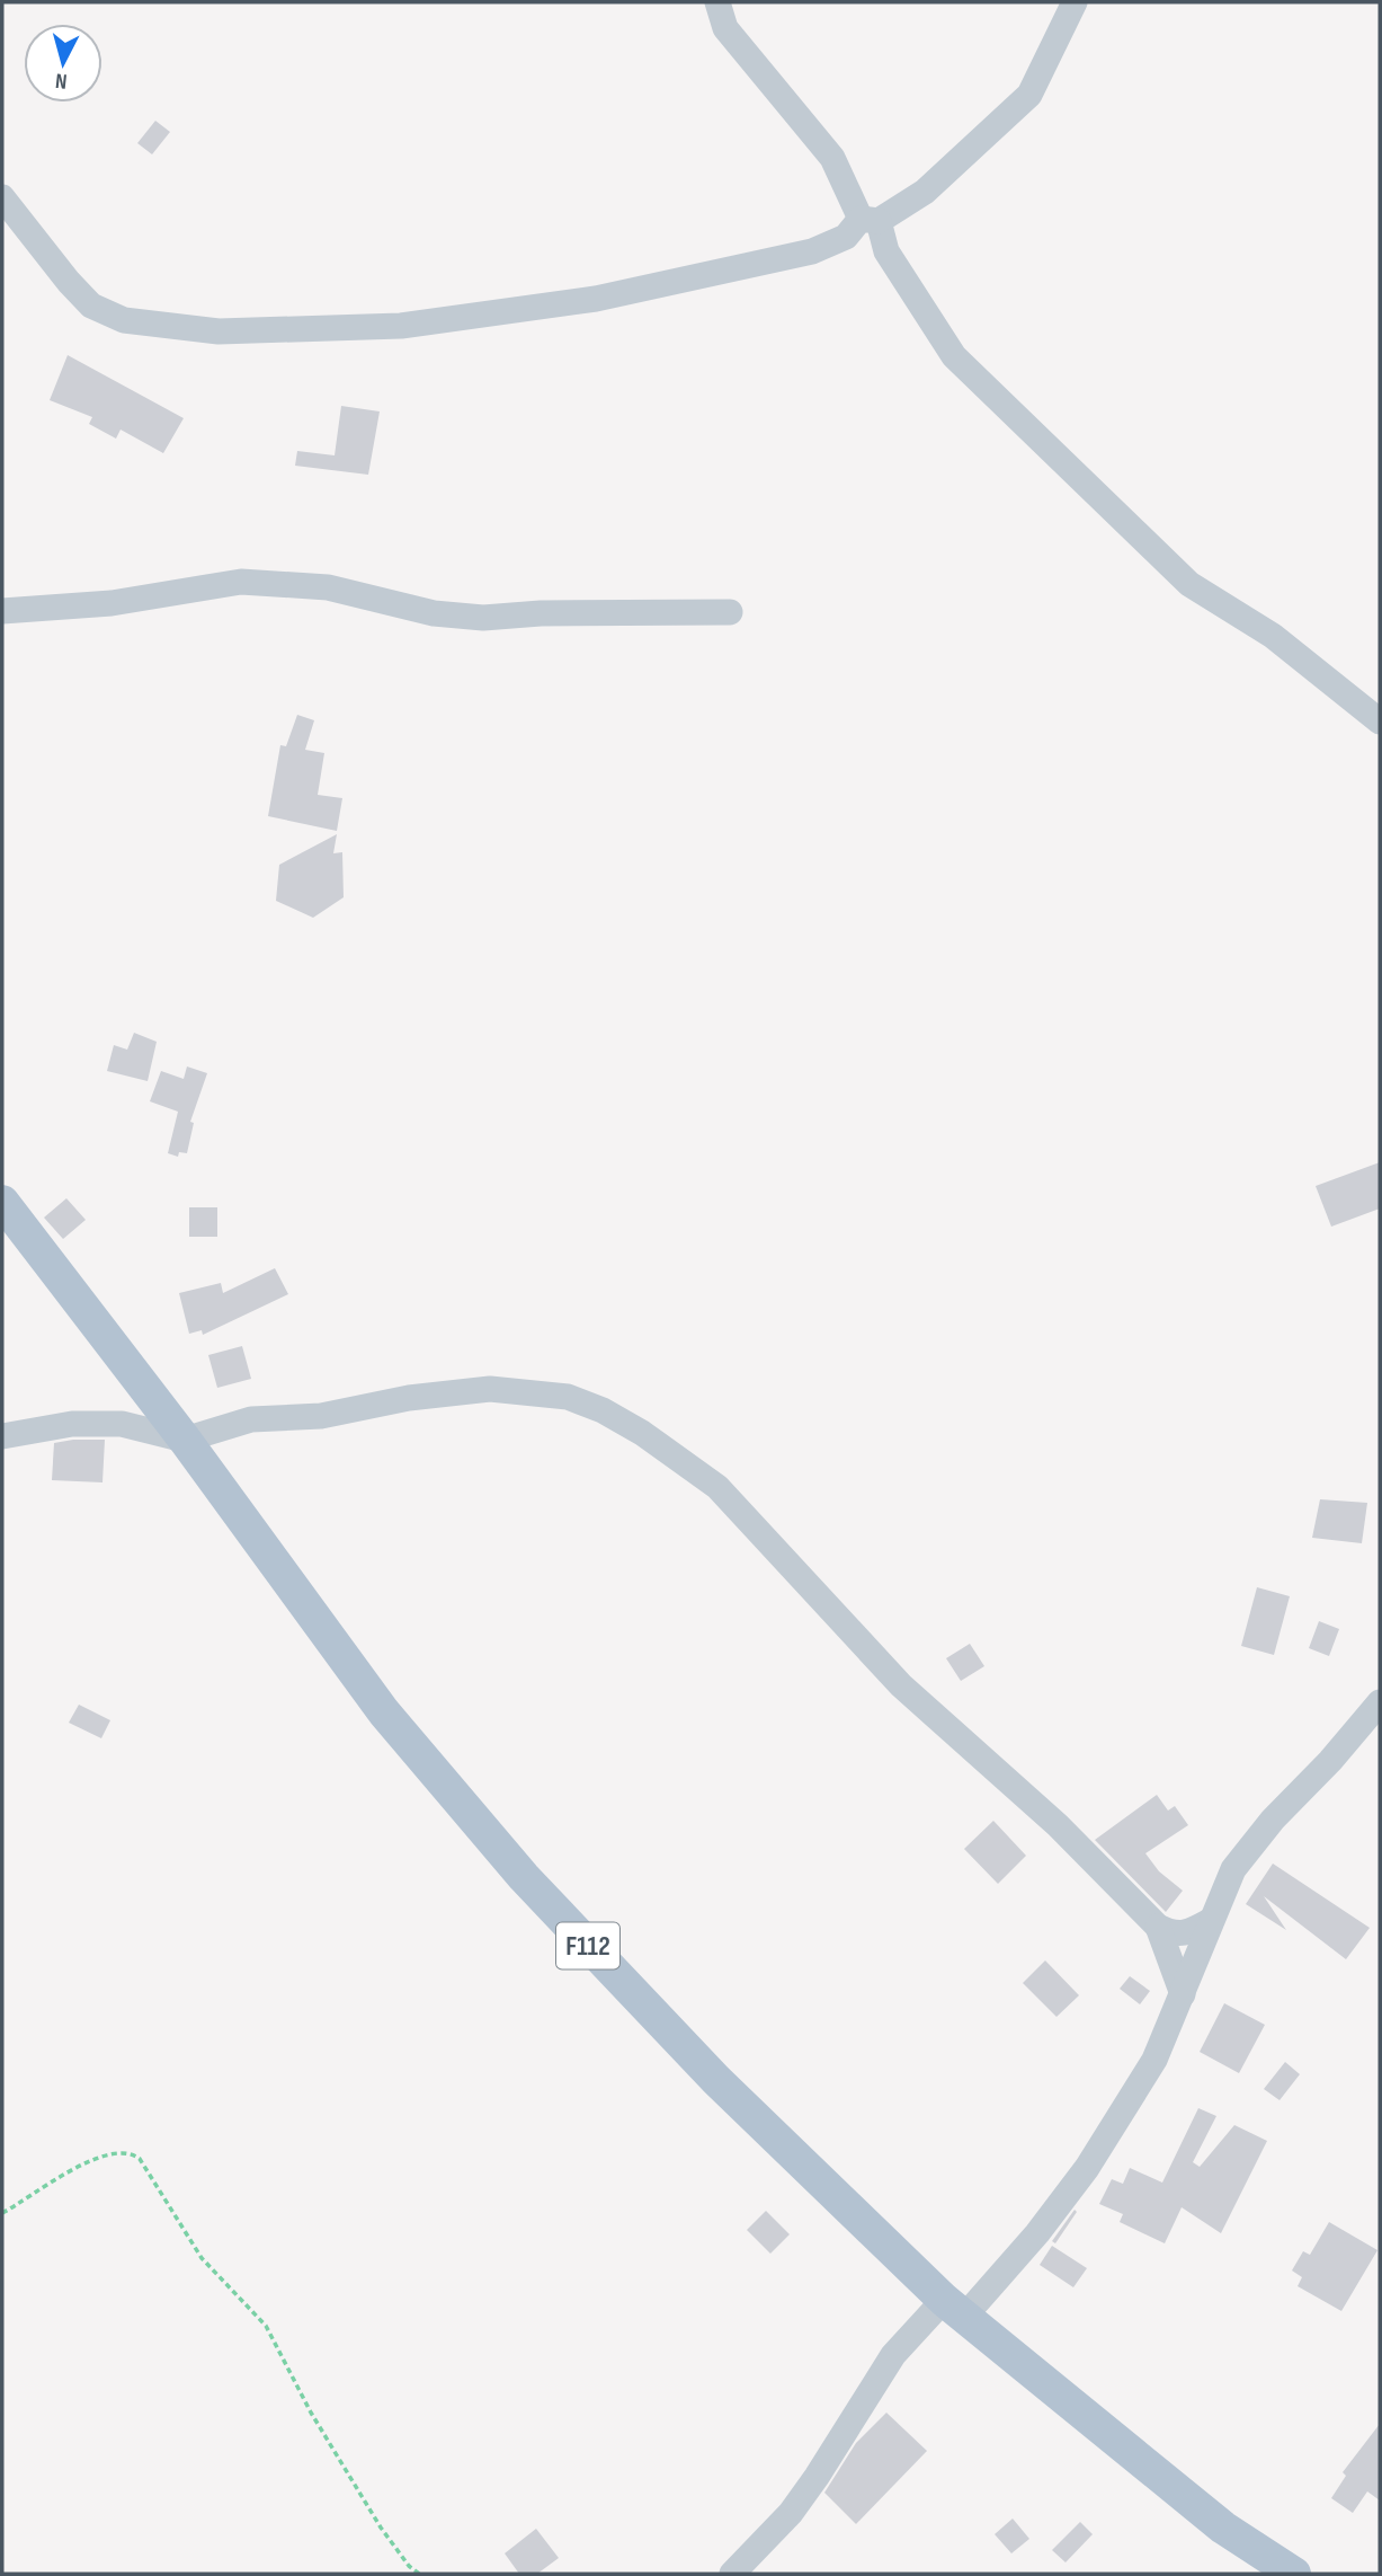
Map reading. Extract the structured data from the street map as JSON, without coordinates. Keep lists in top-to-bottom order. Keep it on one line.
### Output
{"streets":{"main road":["F112"]},"north":"bottom"}
